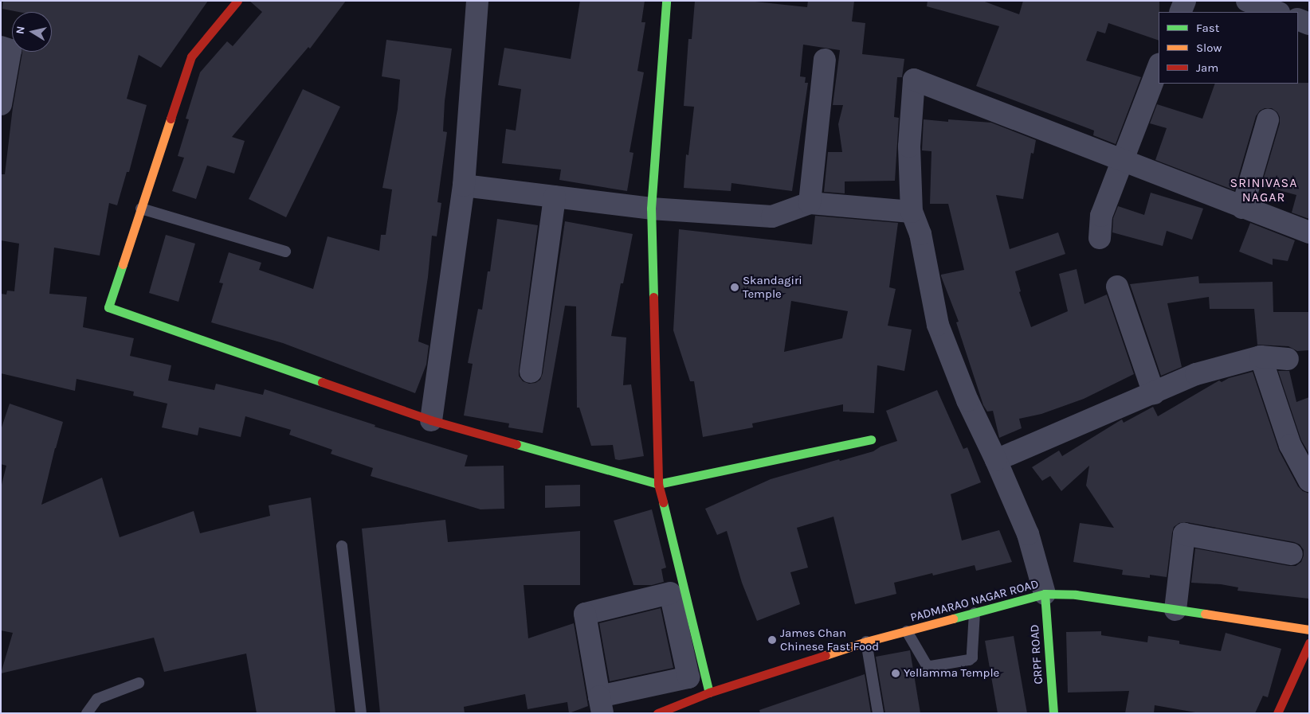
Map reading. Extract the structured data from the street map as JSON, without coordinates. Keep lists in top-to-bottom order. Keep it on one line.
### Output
{"streets":{"street":["PADMARAO NAGAR ROAD","CRPF ROAD"]},"crossings":[["PADMARAO NAGAR ROAD","CRPF ROAD"]],"districts":["SRINIVASA NAGAR"],"places":["Skandagiri Temple","James Chan Chinese Fast Food","Yellamma Temple"],"legend":["Fast","Slow","Jam"],"north":"left"}
